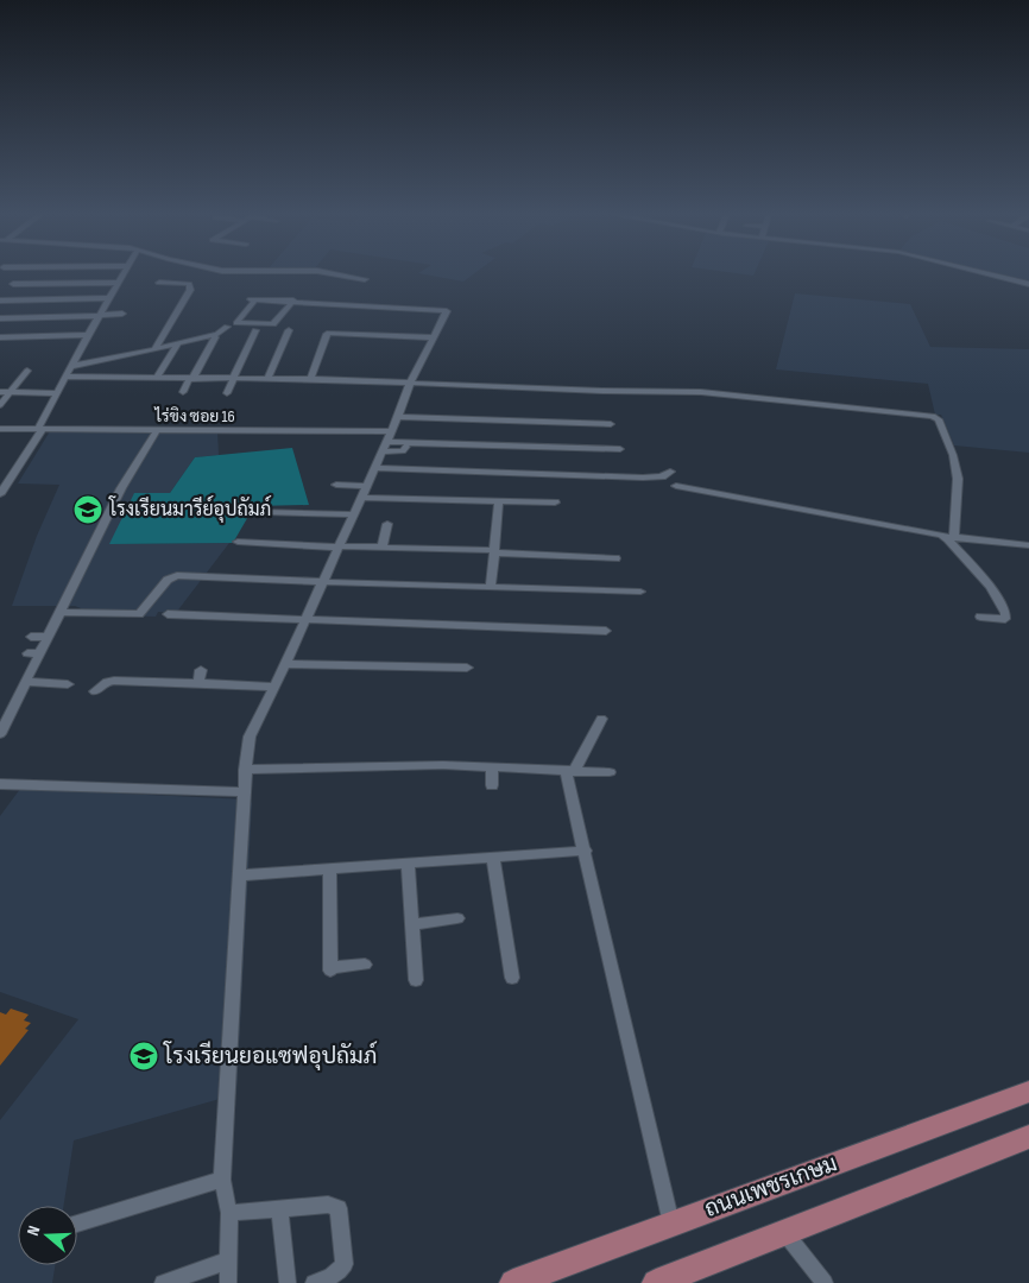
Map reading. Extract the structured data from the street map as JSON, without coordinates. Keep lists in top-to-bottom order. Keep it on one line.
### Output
{"streets":{"main road":["ถนนเพชรเกษม"],"street":["ไร่ขิง ซอย 16"]},"places":{"school or university":["โรงเรียนมารีย์อุปถัมภ์","โรงเรียนยอแซฟอุปถัมภ์"]},"north":"left"}
